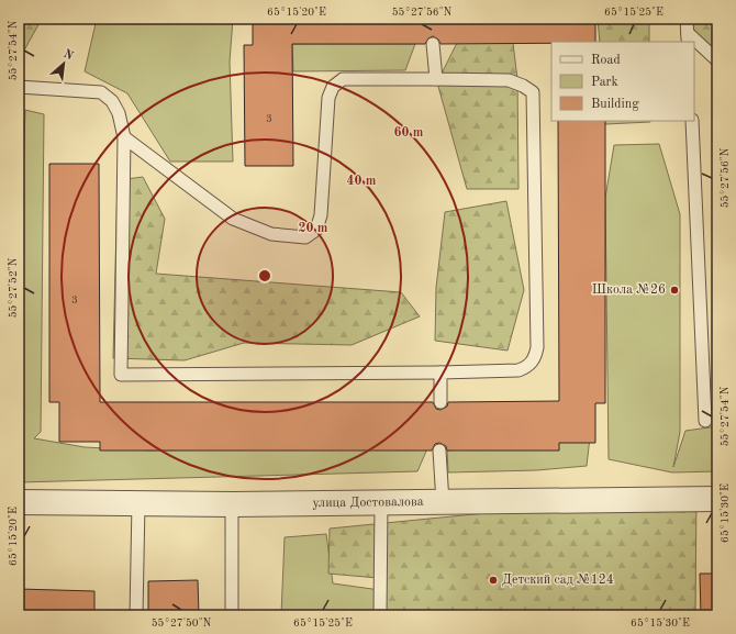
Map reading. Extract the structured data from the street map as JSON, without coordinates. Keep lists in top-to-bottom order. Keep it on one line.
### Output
{"streets":{"street":["улица Достовалова"]},"places":["Школа №26","Детский сад №124"],"house_numbers":["3","3"],"legend":["Road","Park","Building"],"north":"top right","coordinates":["65°15'20\"E","55°27'56\"N","65°15'25\"E","55°27'54\"N","55°27'52\"N","65°15'30\"E","55°27'50\"N"],"rings":["60 m","40 m","20 m"]}
